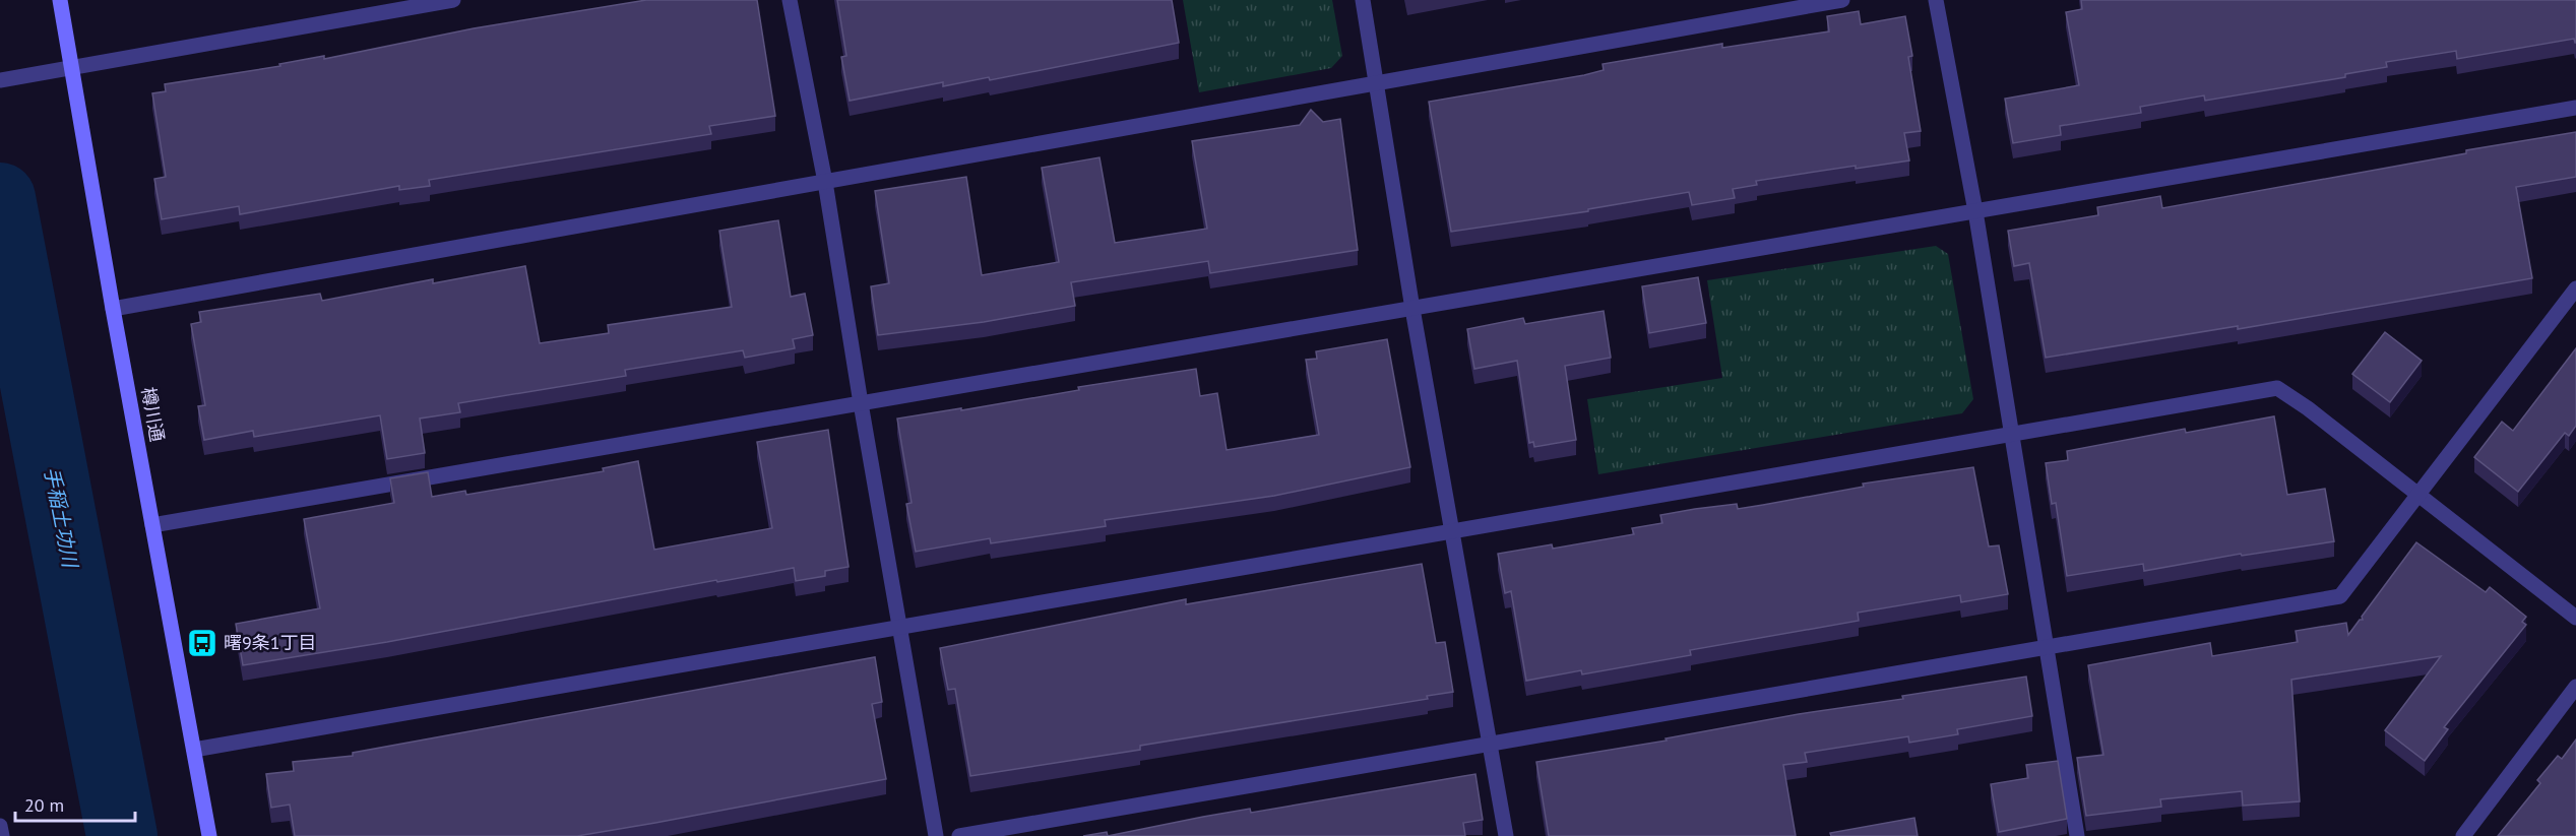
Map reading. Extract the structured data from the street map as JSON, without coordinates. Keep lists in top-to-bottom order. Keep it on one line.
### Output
{"streets":{"street":["樽川通"]},"water":["手稲土功川"],"places":{"bus stop":["曙9条1丁目"]},"scale_bar":"20 m"}
